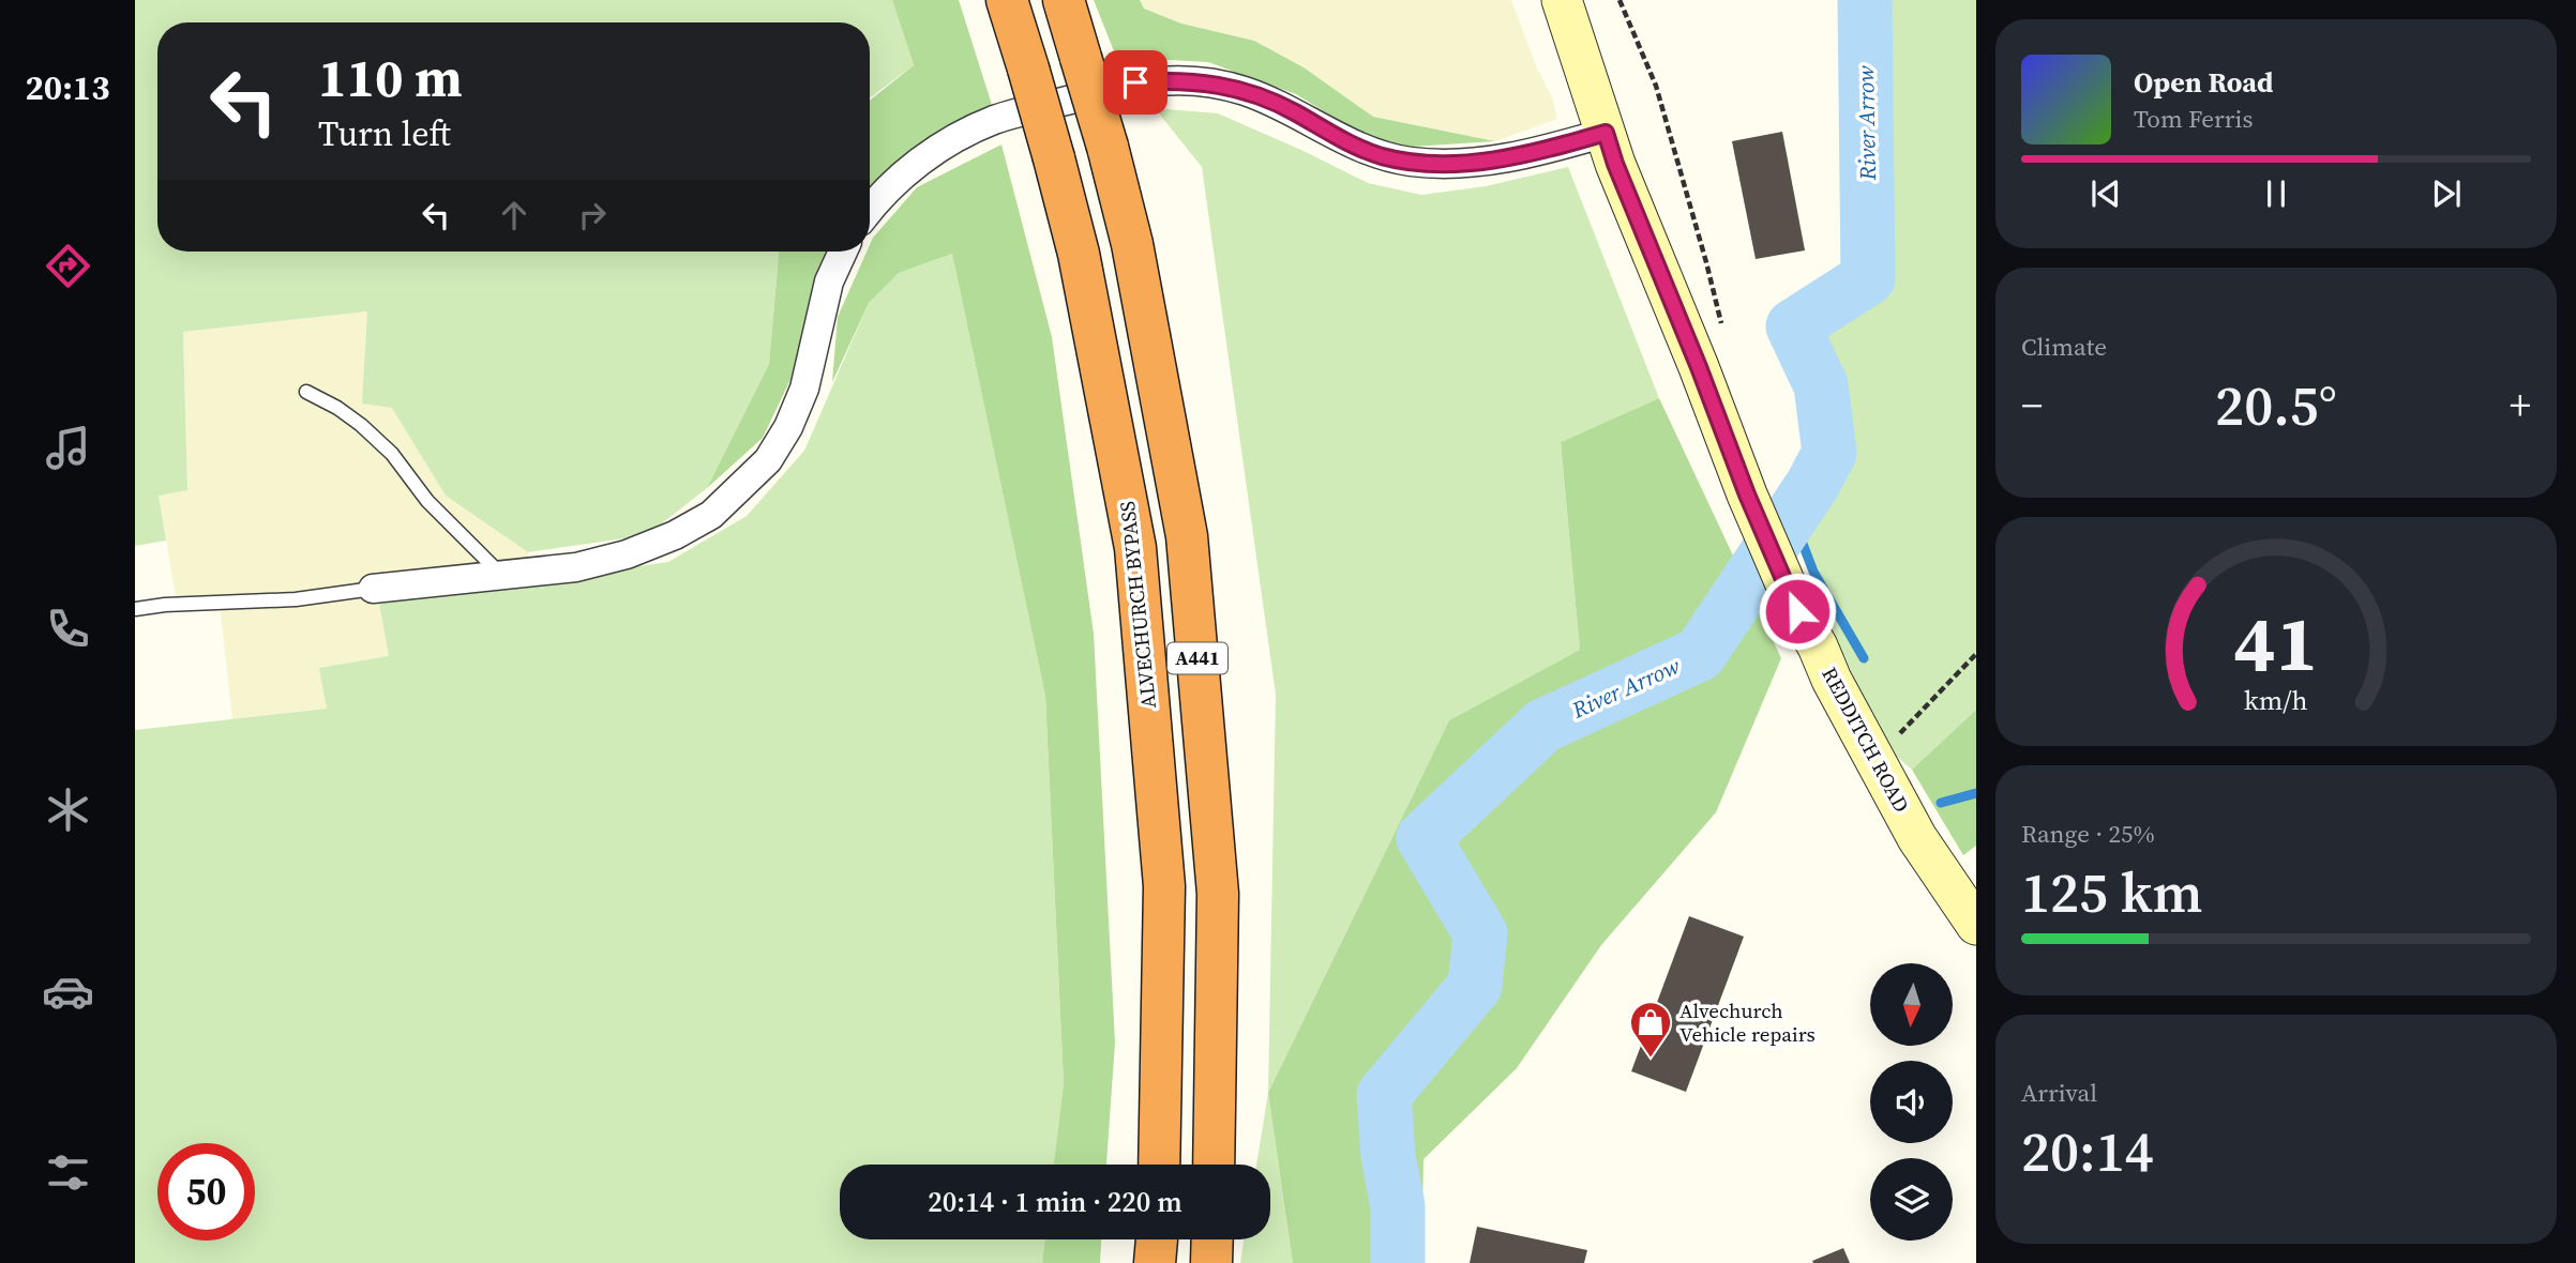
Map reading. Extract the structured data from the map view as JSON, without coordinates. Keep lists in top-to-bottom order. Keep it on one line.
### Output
{"streets":{"highway":["ALVECHURCH BYPASS","A441"],"main road":["REDDITCH ROAD"]},"water":["River Arrow"],"places":{"shop":["Alvechurch Vehicle repairs"]},"north":"bottom","page":{"tabs":"20:13","turn":["110 m","Turn left"],"song":["Open Road","Tom Ferris"],"tile":["Climate",["Range · 25%","125 km"],["Arrival","20:14"]],"heat":["−","20.5°","+"],"limit":"50","trip":"20:14 · 1 min · 220 m","gauge":["41","km/h"]}}
